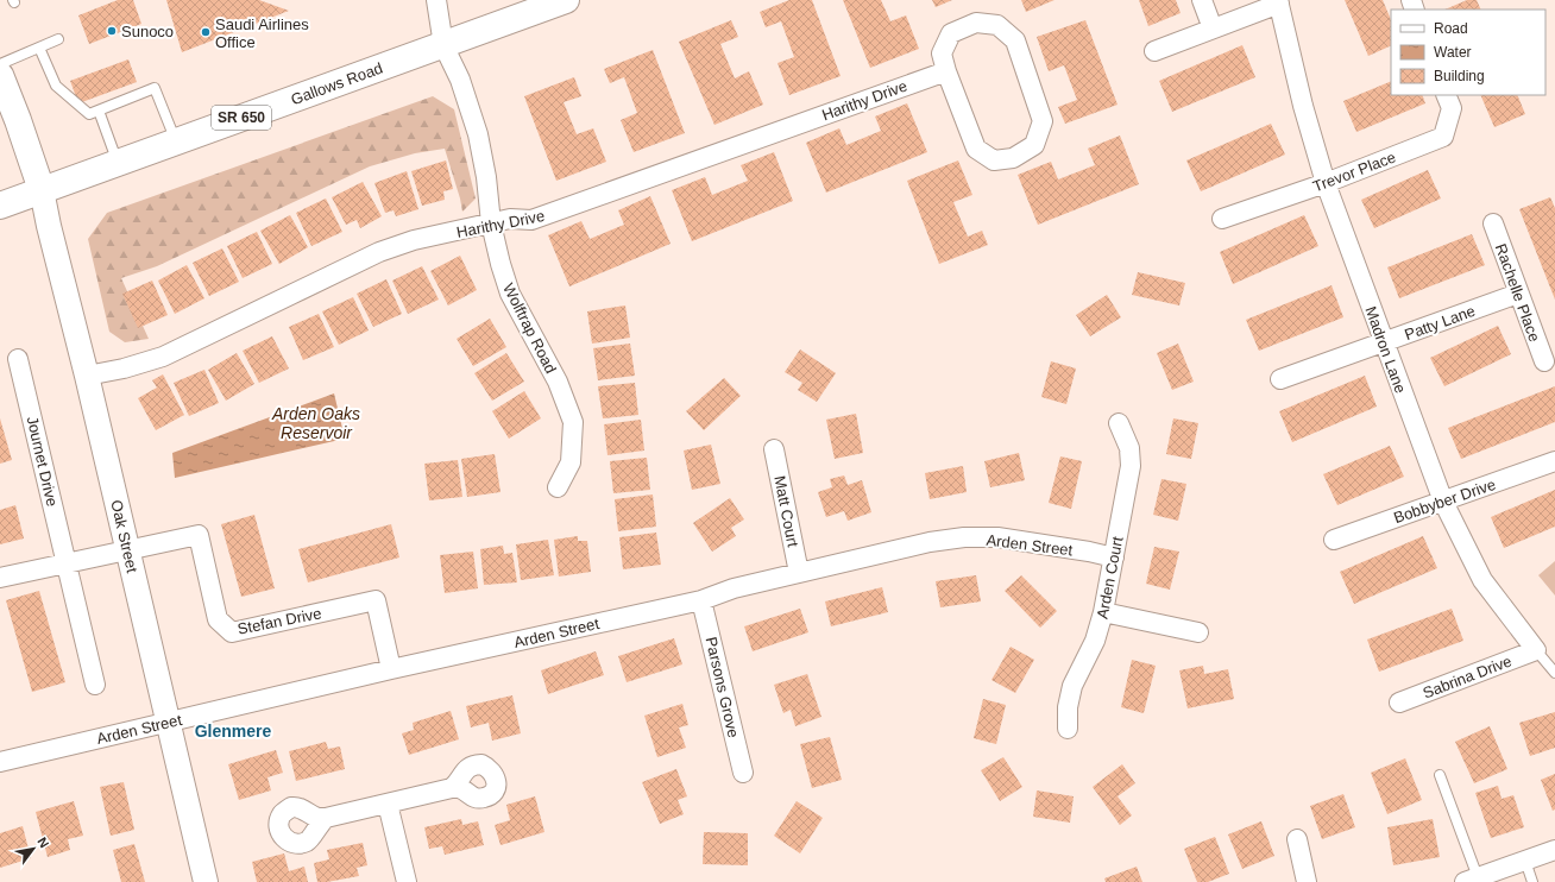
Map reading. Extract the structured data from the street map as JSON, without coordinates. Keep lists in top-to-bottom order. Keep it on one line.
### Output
{"streets":{"main road":["Gallows Road","SR 650"],"street":["Harithy Drive","Trevor Place","Rachelle Place","Patty Lane","Wolftrap Road","Madron Lane","Journet Drive","Bobbyber Drive","Matt Court","Oak Street","Arden Street","Arden Court","Stefan Drive","Sabrina Drive","Parsons Grove"]},"crossings":[["Gallows Road","Wolftrap Road"],["Gallows Road","Oak Street"],["Harithy Drive","Wolftrap Road"],["Harithy Drive","Oak Street"],["Trevor Place","Madron Lane"],["Rachelle Place","Patty Lane"],["Patty Lane","Madron Lane"],["Madron Lane","Bobbyber Drive"],["Madron Lane","Sabrina Drive"],["Matt Court","Arden Street"],["Oak Street","Arden Street"],["Oak Street","Stefan Drive"],["Arden Street","Arden Court"],["Arden Street","Stefan Drive"],["Arden Street","Parsons Grove"]],"districts":["Glenmere"],"water":["Arden Oaks Reservoir"],"places":["Sunoco","Saudi Airlines Office"],"legend":["Road","Water","Building"],"north":"top right"}
